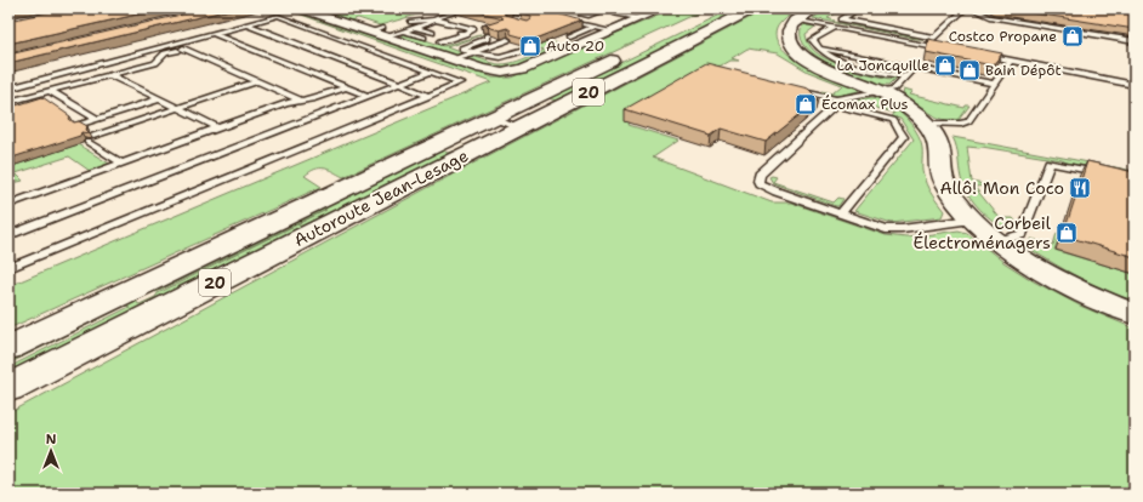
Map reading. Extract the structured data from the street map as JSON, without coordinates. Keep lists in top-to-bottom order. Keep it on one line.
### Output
{"streets":{"highway":["20","Autoroute Jean-Lesage"]},"places":{"shop":["Costco Propane","Auto 20","La Joncquille","Bain Dépôt","Écomax Plus","Corbeil Électroménagers"],"restaurant":["Allô! Mon Coco"]},"north":"top"}
